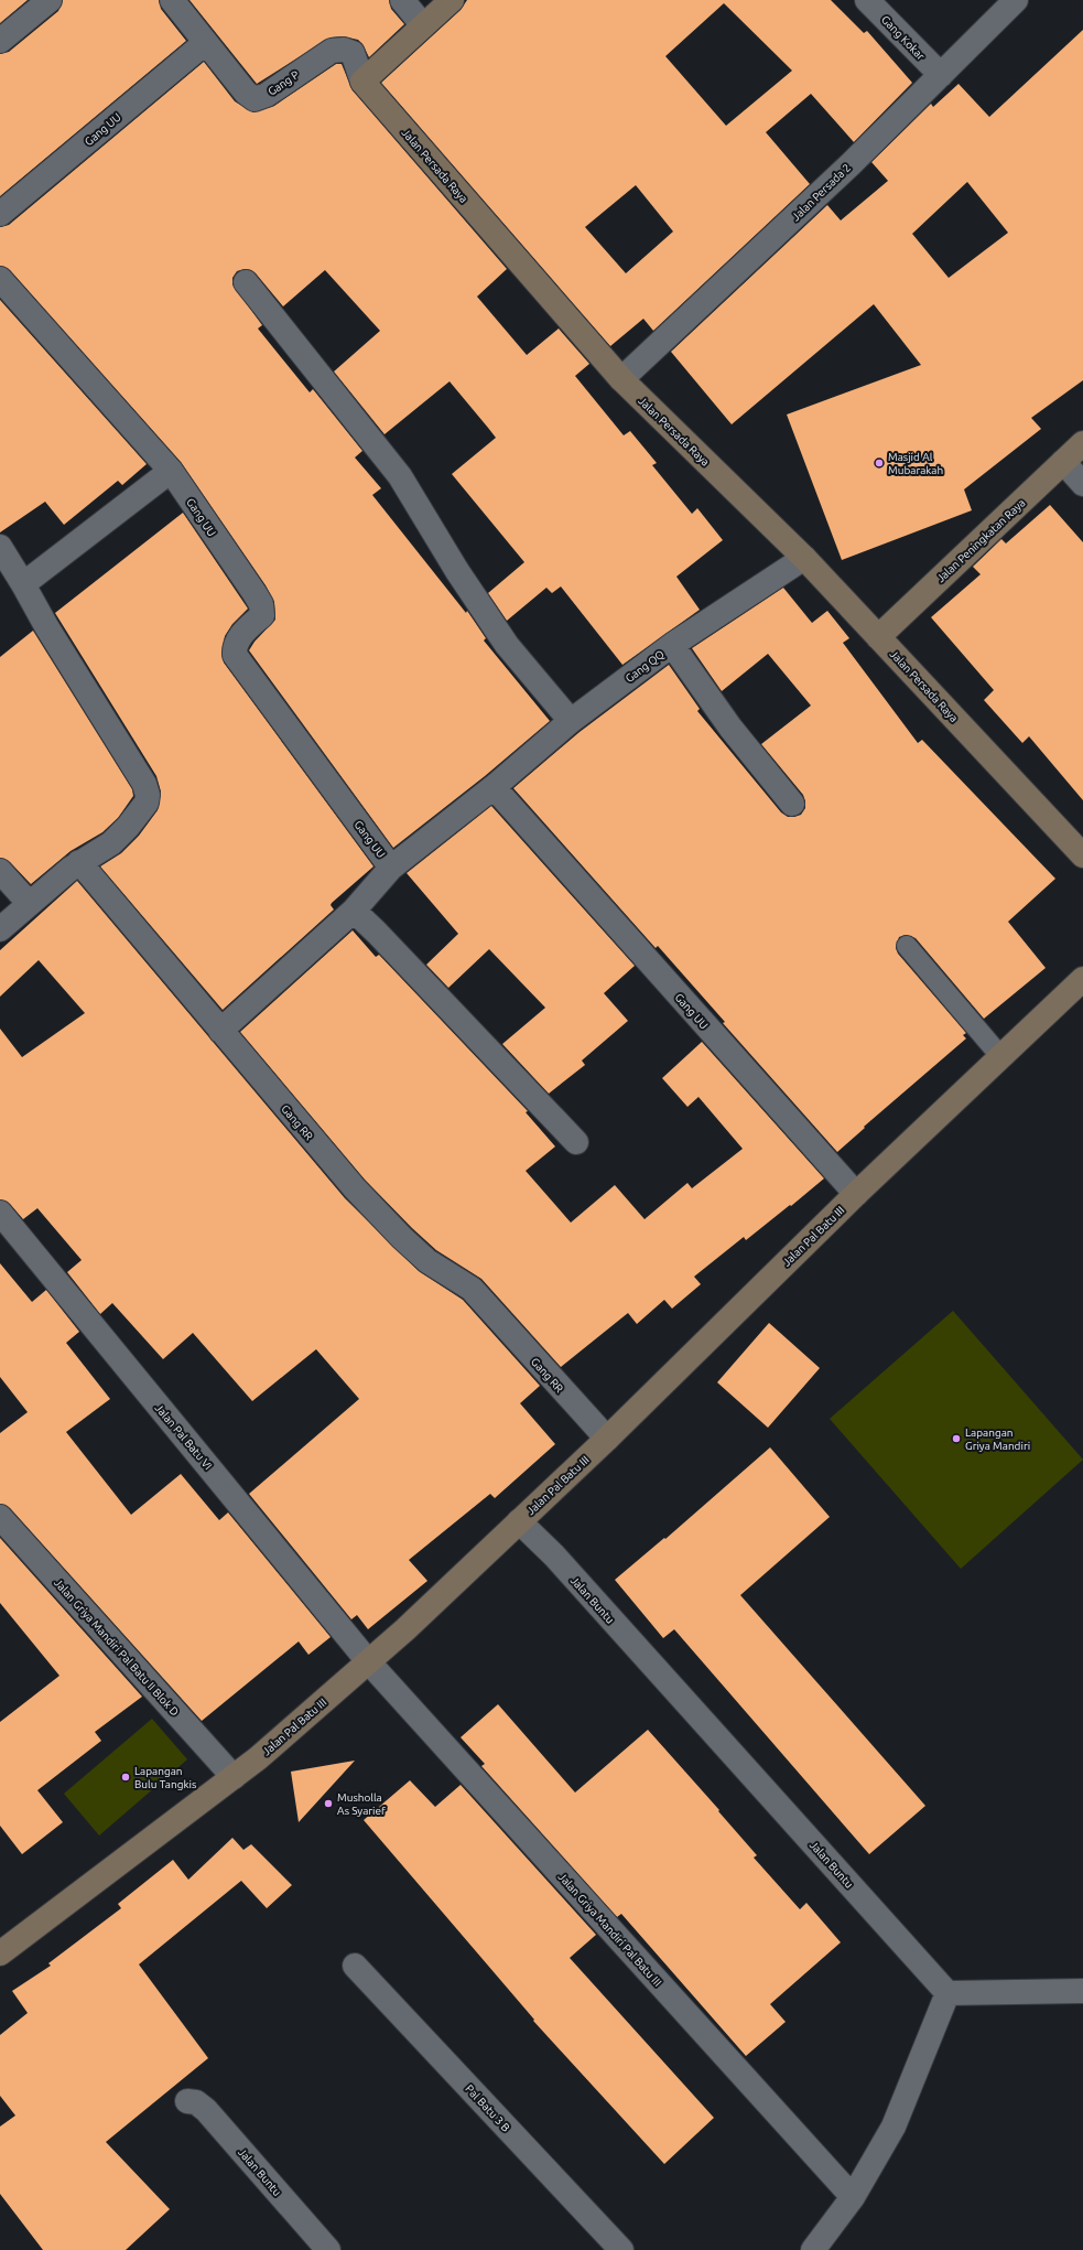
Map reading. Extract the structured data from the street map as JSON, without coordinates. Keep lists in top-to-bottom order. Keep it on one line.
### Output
{"streets":{"street":["Gang Kokar","Gang P","Gang UU","Jalan Persada Raya","Jalan Persada 2","Jalan Peningkatan Raya","Gang QQ","Gang RR","Jalan Pal Batu III","Jalan Pal Batu VI","Jalan Buntu","Jalan Griya Mandiri Pal Batu II Blok D","Jalan Griya Mandiri Pal Batu III","Pal Batu 3 B"]},"crossings":[["Gang Kokar","Jalan Persada 2"],["Gang P","Gang UU"],["Gang P","Jalan Persada Raya"],["Gang UU","Gang QQ"],["Gang UU","Jalan Pal Batu III"],["Jalan Persada Raya","Jalan Persada 2"],["Jalan Persada Raya","Jalan Peningkatan Raya"],["Jalan Persada Raya","Gang QQ"],["Gang RR","Jalan Pal Batu III"],["Jalan Pal Batu III","Jalan Pal Batu VI"],["Jalan Pal Batu III","Jalan Buntu"],["Jalan Pal Batu III","Jalan Griya Mandiri Pal Batu II Blok D"],["Jalan Pal Batu III","Jalan Griya Mandiri Pal Batu III"],["Jalan Pal Batu VI","Jalan Griya Mandiri Pal Batu III"]],"places":["Masjid Al Mubarakah","Lapangan Griya Mandiri","Lapangan Bulu Tangkis","Musholla As Syarief"]}
